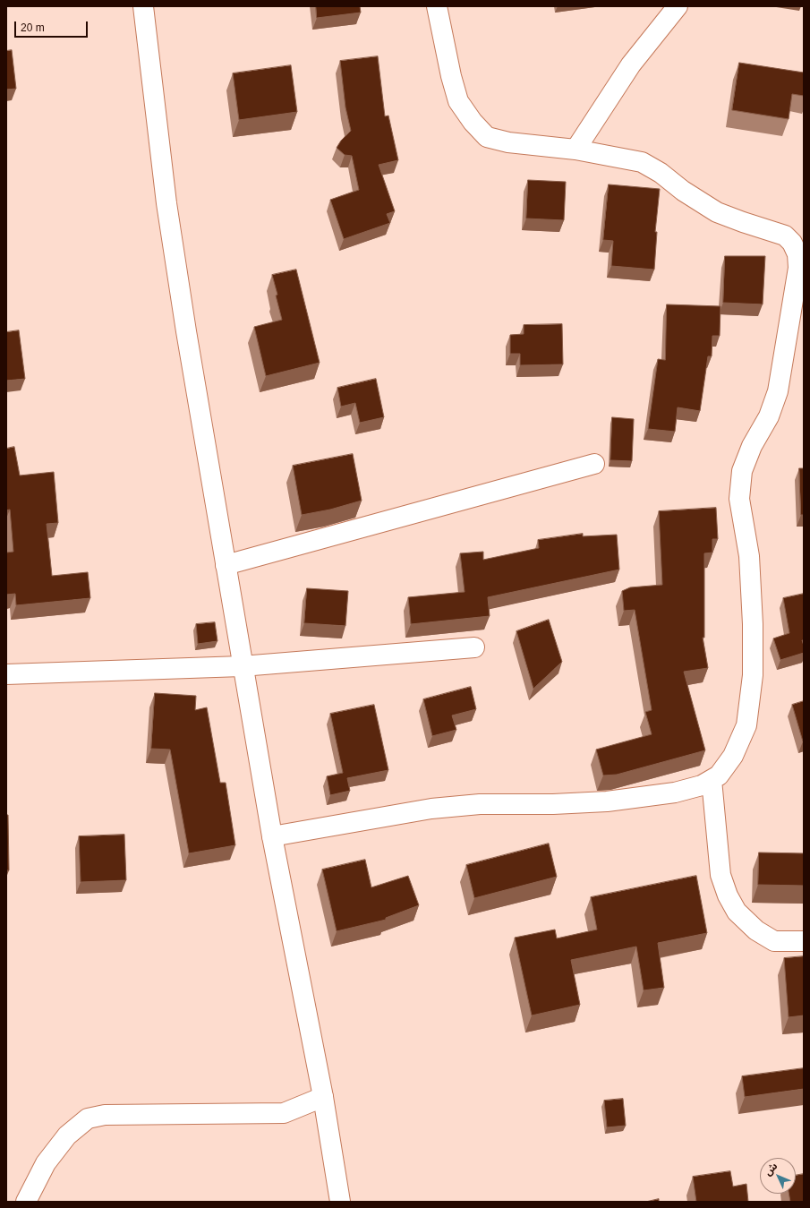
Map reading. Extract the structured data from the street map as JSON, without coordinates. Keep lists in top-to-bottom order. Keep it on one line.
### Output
{"scale_bar":"20 m","north":"top left"}
